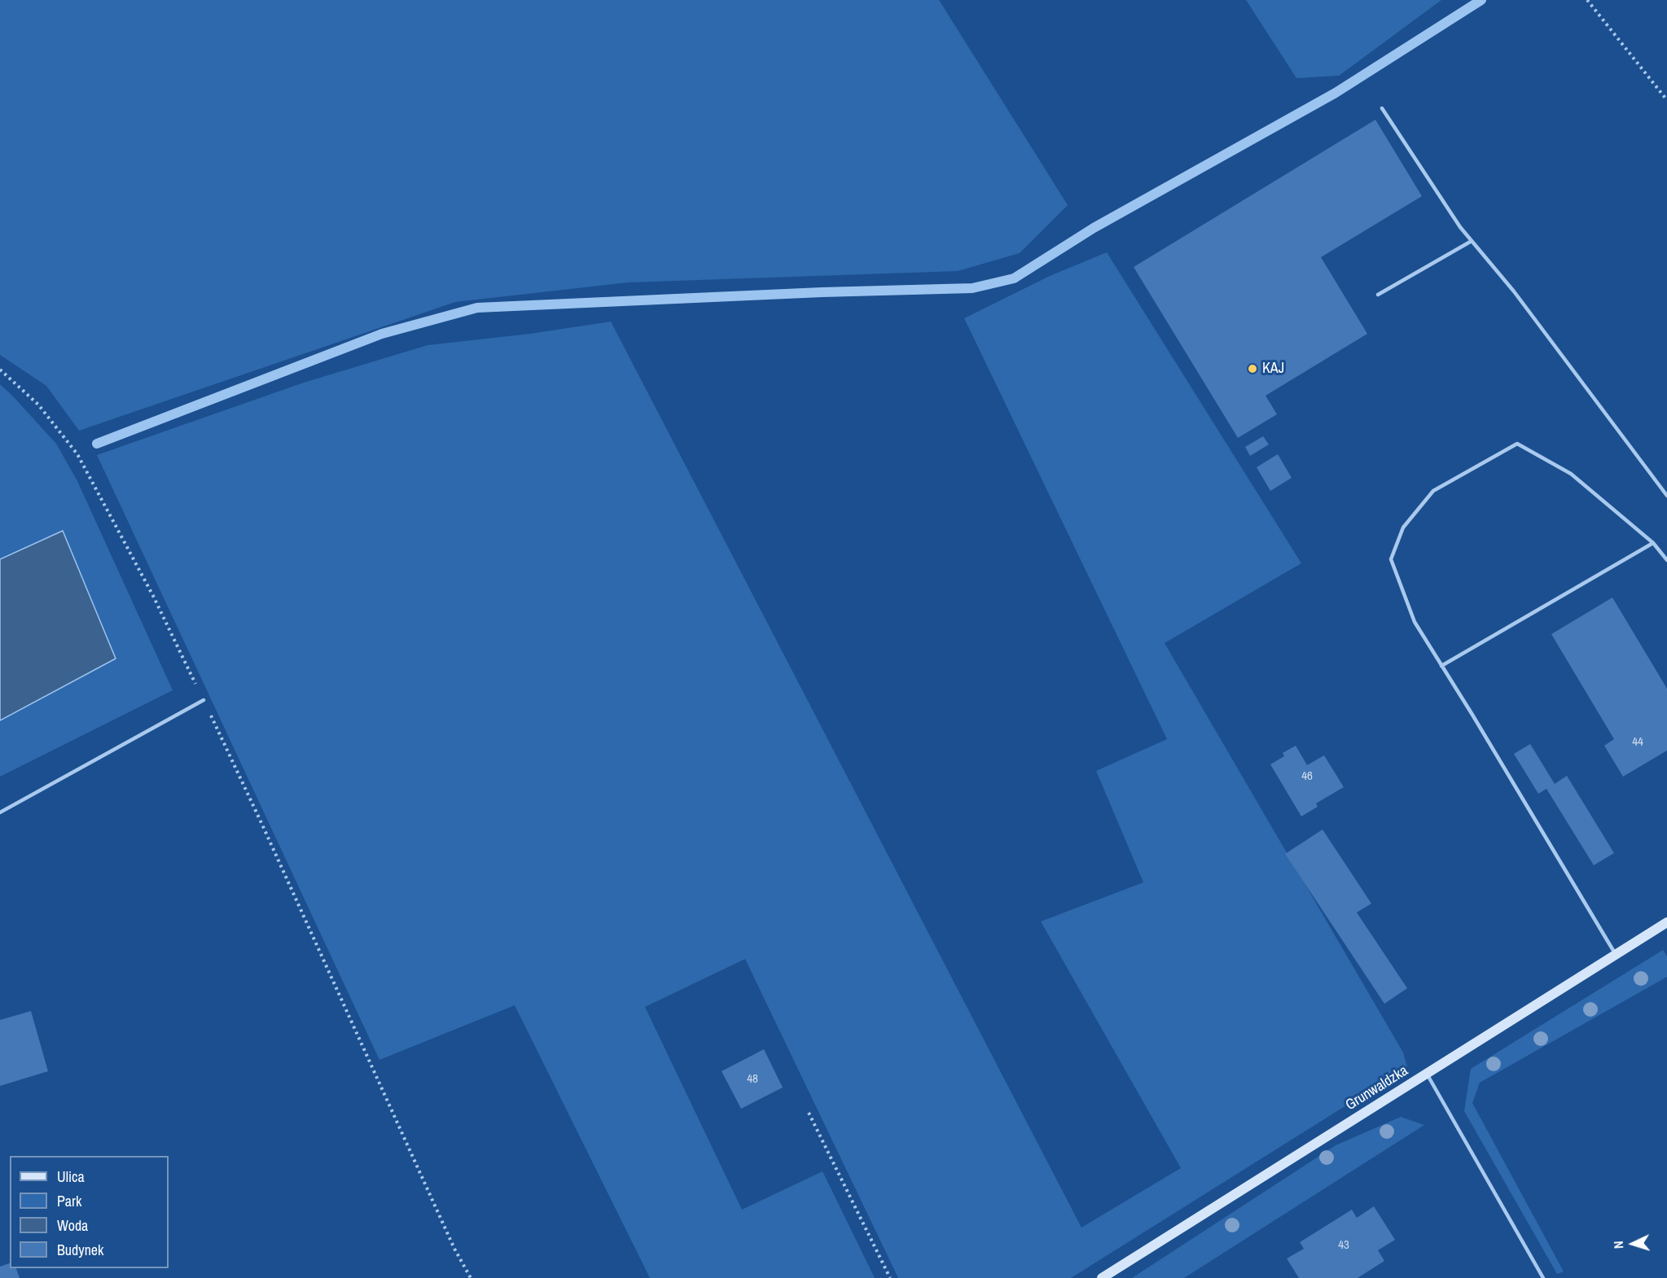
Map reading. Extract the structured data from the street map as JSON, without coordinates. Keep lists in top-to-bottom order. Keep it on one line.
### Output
{"streets":{"main road":["Grunwaldzka"]},"places":["KAJ"],"house_numbers":["44","46","48","43"],"legend":["Ulica","Park","Woda","Budynek"],"north":"left"}
